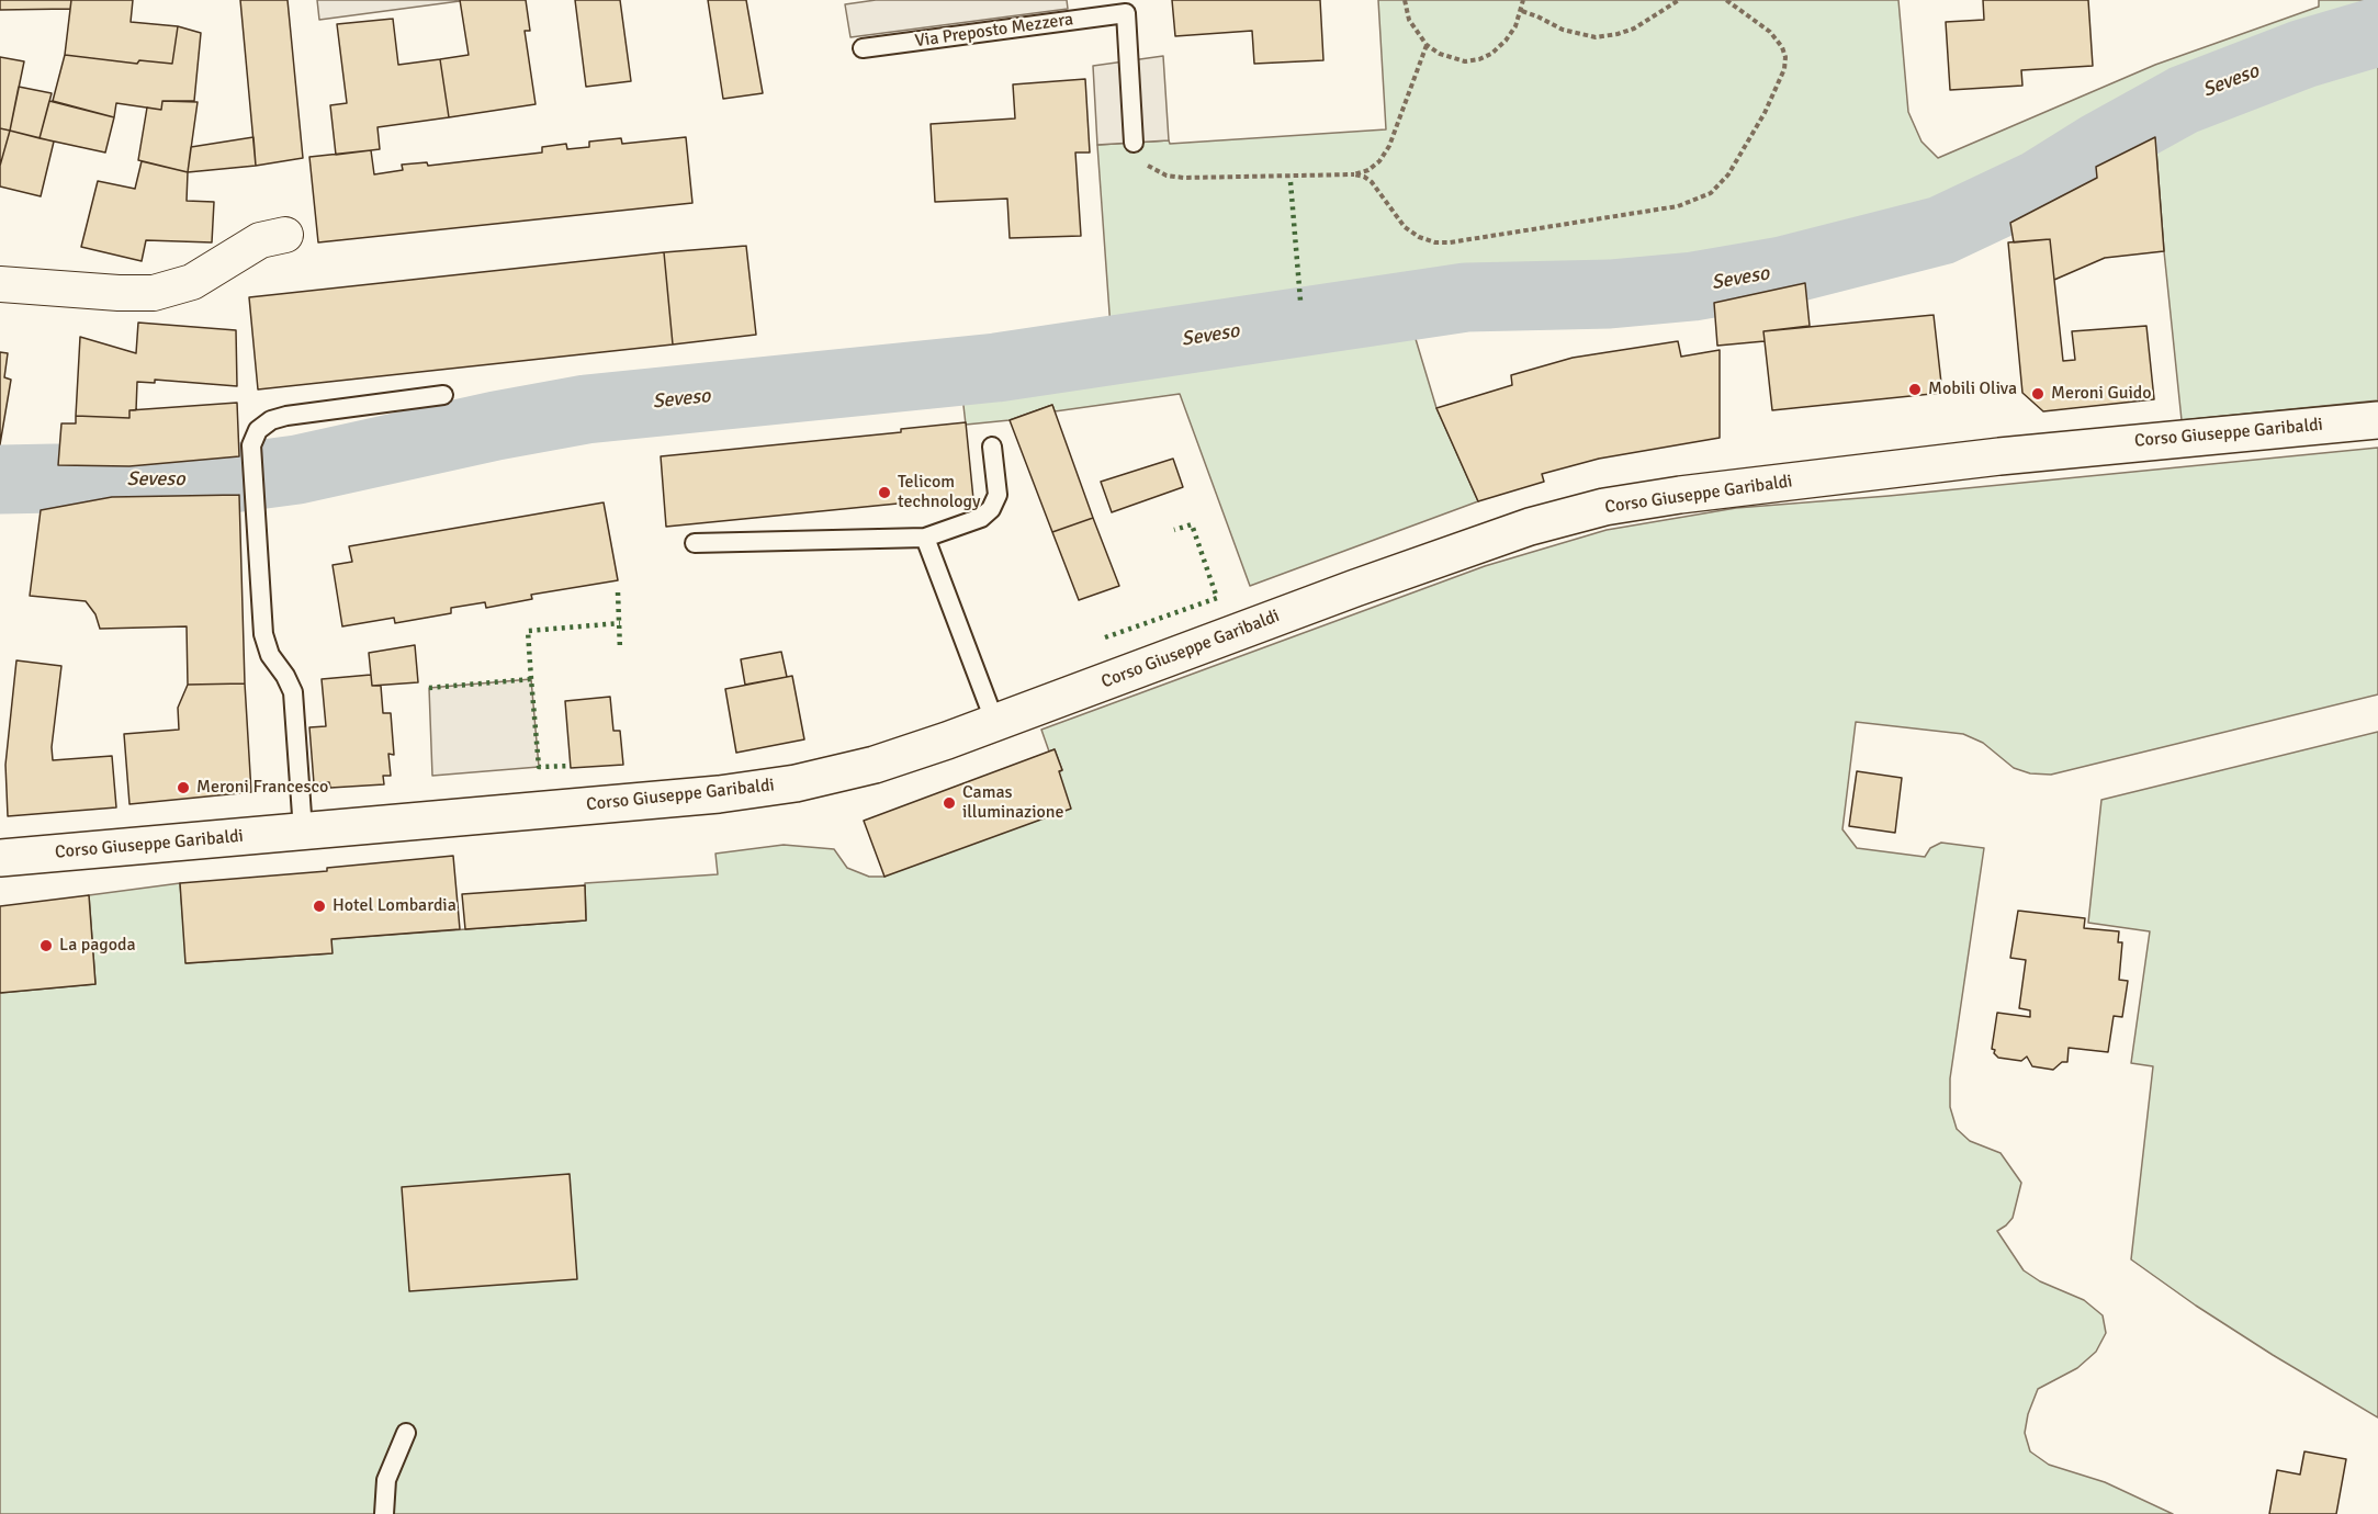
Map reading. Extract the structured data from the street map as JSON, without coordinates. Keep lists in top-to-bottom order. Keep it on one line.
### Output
{"streets":{"main road":["Corso Giuseppe Garibaldi"],"lane":["Via Preposto Mezzera"]},"water":["Seveso"],"places":["Mobili Oliva","Meroni Guido","Telicom technology","Meroni Francesco","Camas illuminazione","Hotel Lombardia","La pagoda"]}
